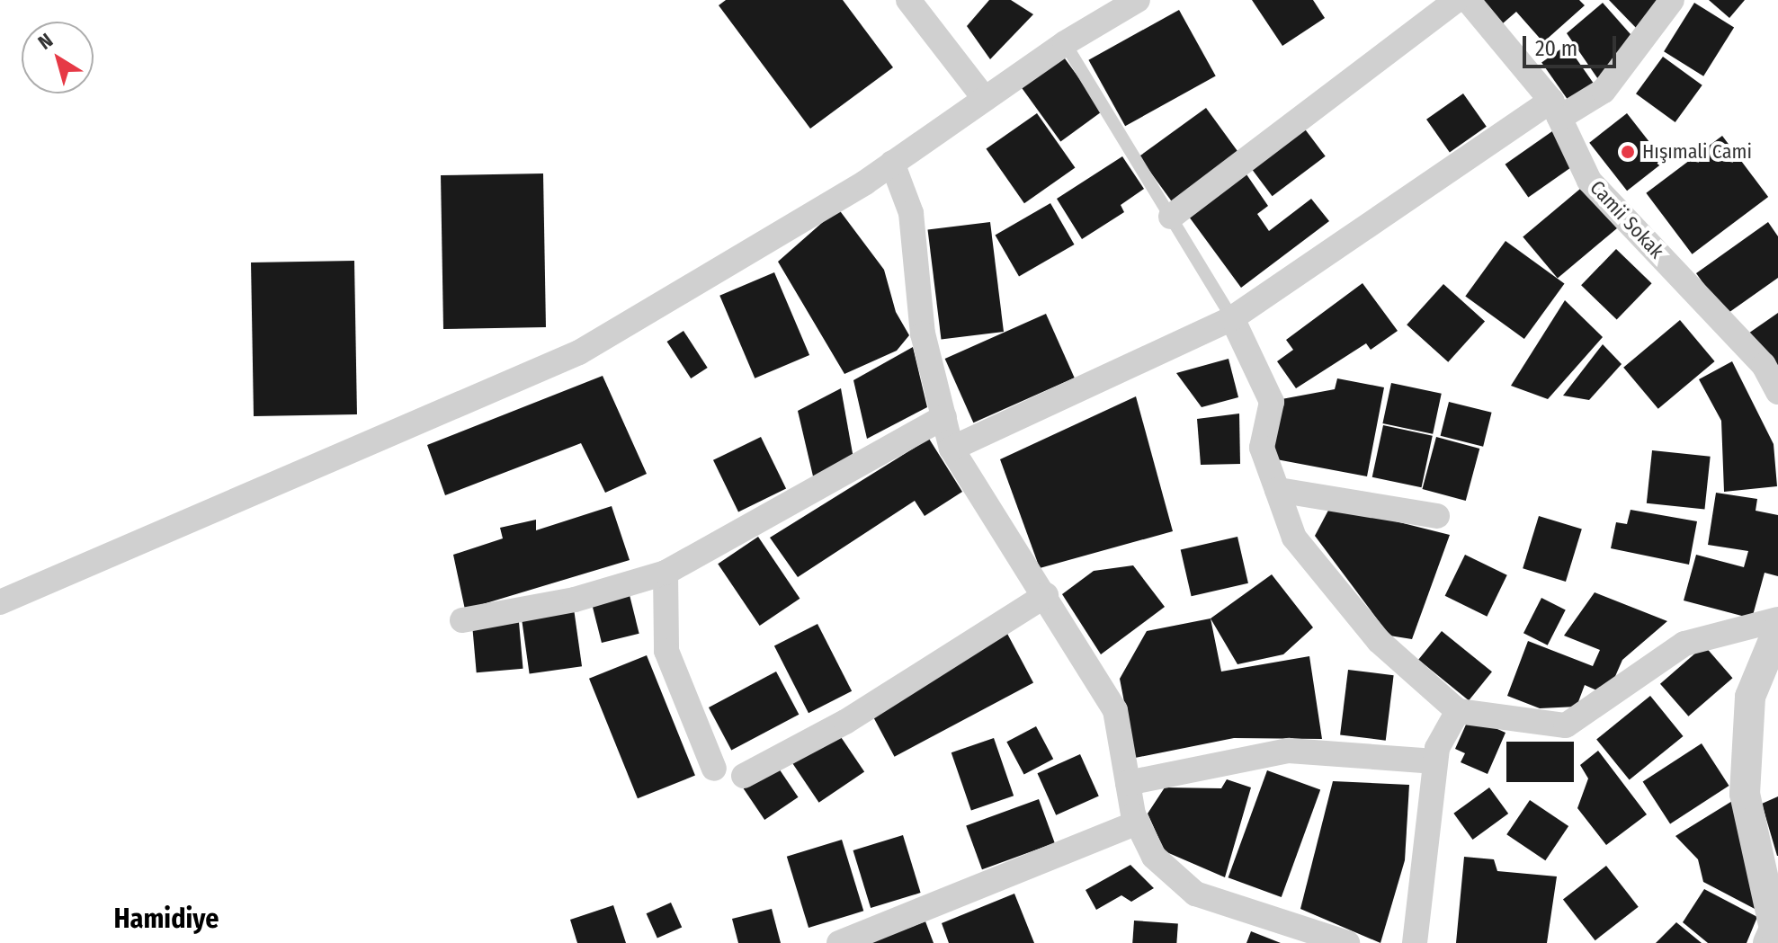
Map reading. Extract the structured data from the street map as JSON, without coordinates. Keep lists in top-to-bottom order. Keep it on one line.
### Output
{"streets":{"street":["Camii Sokak"]},"districts":["Hamidiye"],"places":["Hışımali Cami"],"scale_bar":"20 m","north":"top left"}
